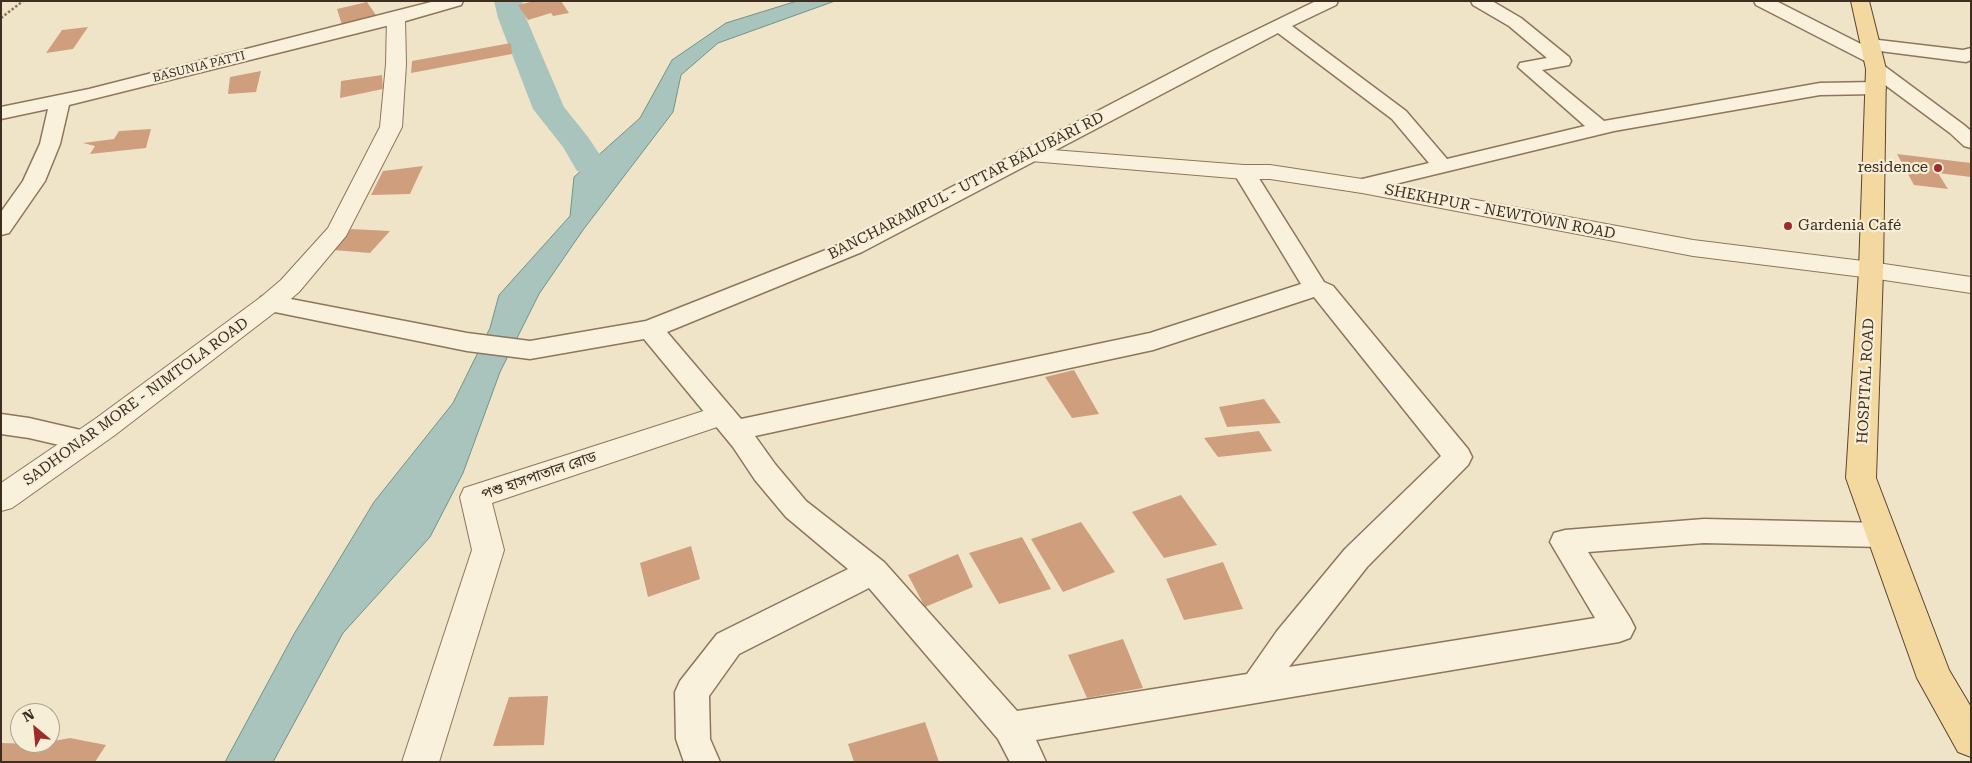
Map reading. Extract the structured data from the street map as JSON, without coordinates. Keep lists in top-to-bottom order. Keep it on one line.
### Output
{"streets":{"main road":["HOSPITAL ROAD"],"street":["BASUNIA PATTI","BANCHARAMPUL - UTTAR BALUBARI RD","SHEKHPUR - NEWTOWN ROAD","SADHONAR MORE - NIMTOLA ROAD","পশু হাসপাতাল রোড"]},"crossings":[["BASUNIA PATTI","SADHONAR MORE - NIMTOLA ROAD"],["BANCHARAMPUL - UTTAR BALUBARI RD","SHEKHPUR - NEWTOWN ROAD"],["BANCHARAMPUL - UTTAR BALUBARI RD","SADHONAR MORE - NIMTOLA ROAD"],["SHEKHPUR - NEWTOWN ROAD","HOSPITAL ROAD"]],"places":["residence","Gardenia Café"],"north":"top left"}
